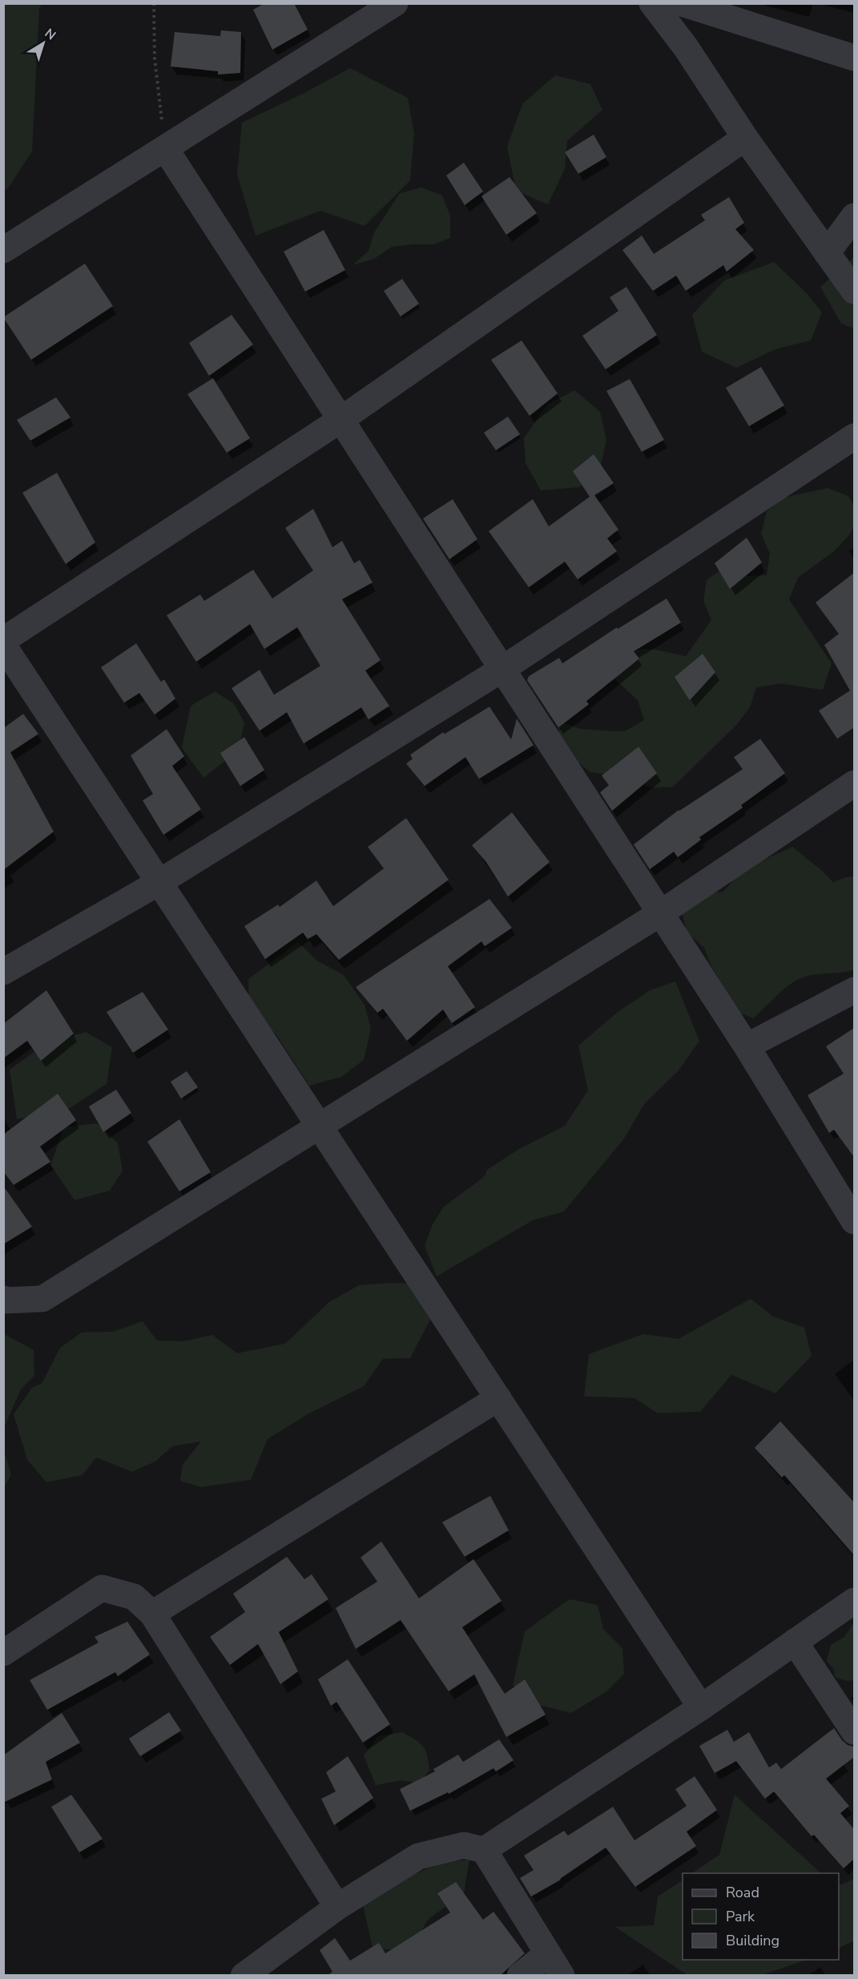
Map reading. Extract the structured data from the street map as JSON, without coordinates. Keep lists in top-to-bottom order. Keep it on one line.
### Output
{"legend":["Road","Park","Building"],"north":"top right"}
